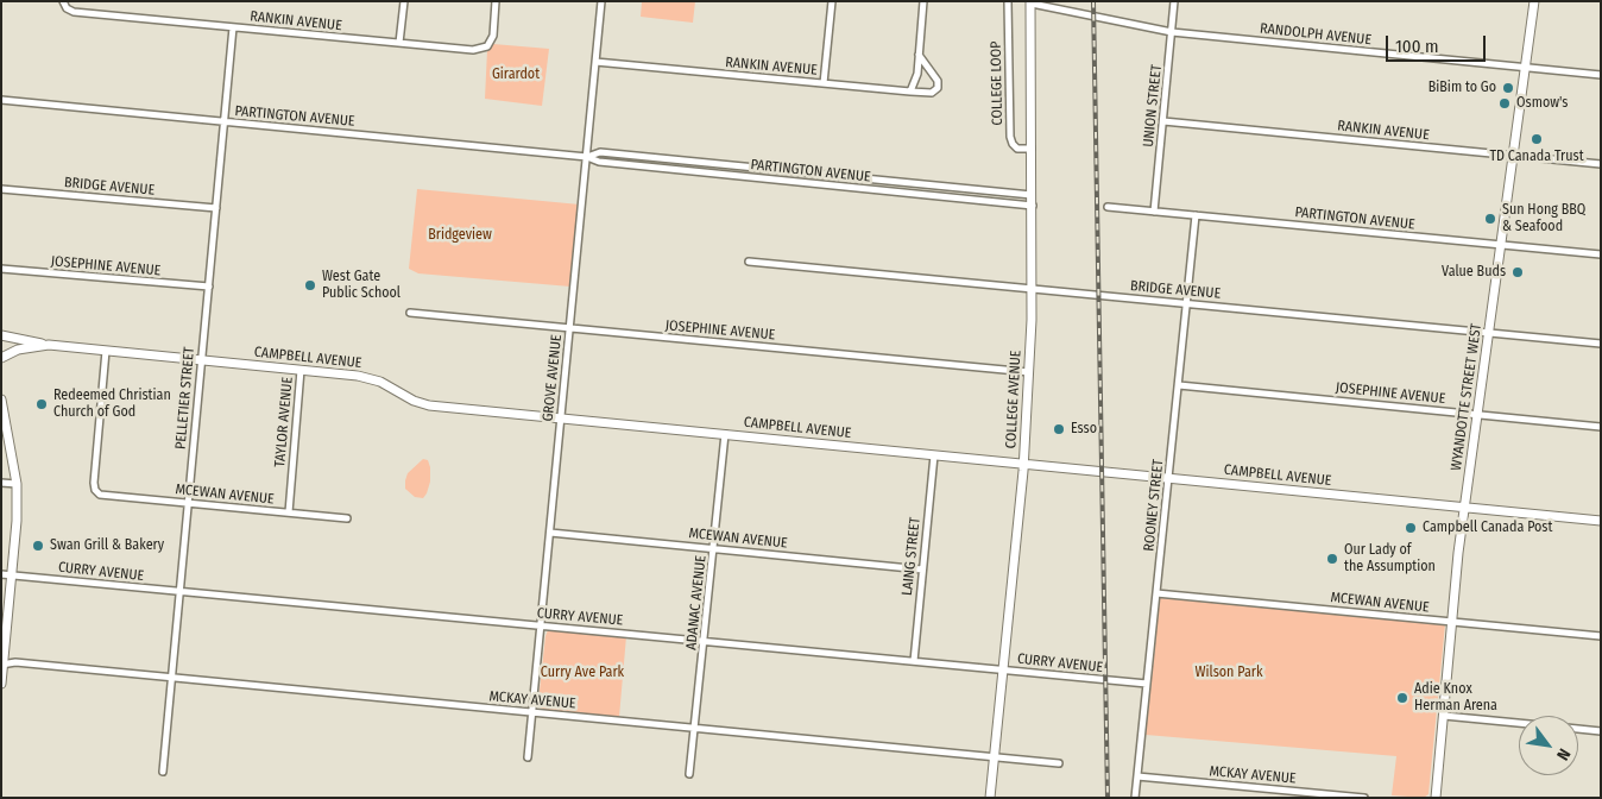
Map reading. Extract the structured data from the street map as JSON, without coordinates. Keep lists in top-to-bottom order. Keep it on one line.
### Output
{"streets":{"street":["RANKIN AVENUE","RANDOLPH AVENUE","COLLEGE LOOP","UNION STREET","PARTINGTON AVENUE","BRIDGE AVENUE","JOSEPHINE AVENUE","CAMPBELL AVENUE","GROVE AVENUE","WYANDOTTE STREET WEST","PELLETIER STREET","COLLEGE AVENUE","TAYLOR AVENUE","MCEWAN AVENUE","ROONEY STREET","LAING STREET","CURRY AVENUE","ADANAC AVENUE","MCKAY AVENUE"]},"crossings":[["RANKIN AVENUE","UNION STREET"],["RANKIN AVENUE","GROVE AVENUE"],["RANKIN AVENUE","WYANDOTTE STREET WEST"],["RANKIN AVENUE","PELLETIER STREET"],["RANDOLPH AVENUE","UNION STREET"],["RANDOLPH AVENUE","WYANDOTTE STREET WEST"],["RANDOLPH AVENUE","COLLEGE AVENUE"],["COLLEGE LOOP","COLLEGE AVENUE"],["UNION STREET","PARTINGTON AVENUE"],["PARTINGTON AVENUE","GROVE AVENUE"],["PARTINGTON AVENUE","WYANDOTTE STREET WEST"],["PARTINGTON AVENUE","PELLETIER STREET"],["PARTINGTON AVENUE","COLLEGE AVENUE"],["PARTINGTON AVENUE","ROONEY STREET"],["BRIDGE AVENUE","WYANDOTTE STREET WEST"],["BRIDGE AVENUE","PELLETIER STREET"],["BRIDGE AVENUE","COLLEGE AVENUE"],["BRIDGE AVENUE","ROONEY STREET"],["JOSEPHINE AVENUE","GROVE AVENUE"],["JOSEPHINE AVENUE","WYANDOTTE STREET WEST"],["JOSEPHINE AVENUE","PELLETIER STREET"],["JOSEPHINE AVENUE","COLLEGE AVENUE"],["JOSEPHINE AVENUE","ROONEY STREET"],["CAMPBELL AVENUE","GROVE AVENUE"],["CAMPBELL AVENUE","WYANDOTTE STREET WEST"],["CAMPBELL AVENUE","PELLETIER STREET"],["CAMPBELL AVENUE","COLLEGE AVENUE"],["CAMPBELL AVENUE","TAYLOR AVENUE"],["CAMPBELL AVENUE","MCEWAN AVENUE"],["CAMPBELL AVENUE","ROONEY STREET"],["CAMPBELL AVENUE","LAING STREET"],["CAMPBELL AVENUE","ADANAC AVENUE"],["GROVE AVENUE","MCEWAN AVENUE"],["GROVE AVENUE","CURRY AVENUE"],["GROVE AVENUE","MCKAY AVENUE"],["WYANDOTTE STREET WEST","MCEWAN AVENUE"],["PELLETIER STREET","MCEWAN AVENUE"],["PELLETIER STREET","CURRY AVENUE"],["PELLETIER STREET","MCKAY AVENUE"],["COLLEGE AVENUE","CURRY AVENUE"],["COLLEGE AVENUE","MCKAY AVENUE"],["TAYLOR AVENUE","MCEWAN AVENUE"],["MCEWAN AVENUE","ROONEY STREET"],["MCEWAN AVENUE","LAING STREET"],["MCEWAN AVENUE","ADANAC AVENUE"],["ROONEY STREET","CURRY AVENUE"],["ROONEY STREET","MCKAY AVENUE"],["LAING STREET","CURRY AVENUE"],["CURRY AVENUE","ADANAC AVENUE"],["ADANAC AVENUE","MCKAY AVENUE"]],"parks":["Girardot","Bridgeview","Curry Ave Park","Wilson Park"],"places":["BiBim to Go","Osmow's","TD Canada Trust","Sun Hong BBQ & Seafood","Value Buds","West Gate Public School","Redeemed Christian Church of God","Esso","Campbell Canada Post","Swan Grill & Bakery","Our Lady of the Assumption","Adie Knox Herman Arena"],"scale_bar":"100 m","north":"bottom right"}
